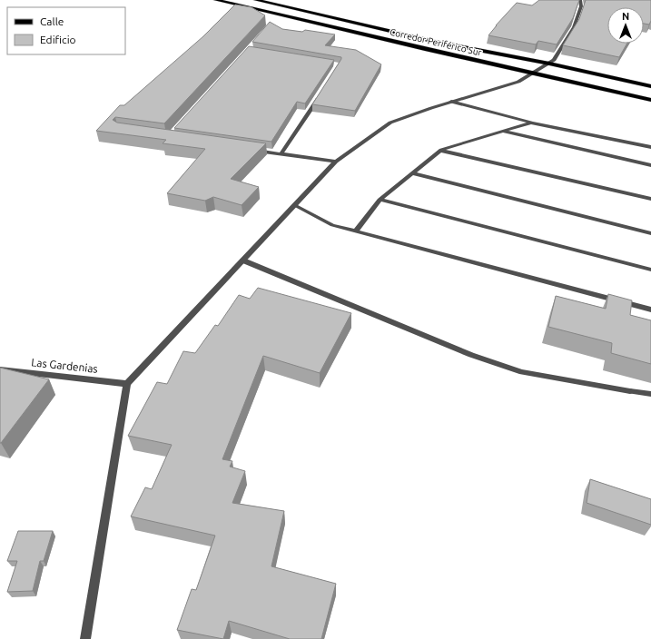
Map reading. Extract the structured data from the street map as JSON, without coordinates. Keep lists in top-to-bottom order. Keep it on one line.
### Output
{"streets":{"main road":["Corredor Periférico Sur"],"street":["Las Gardenias"]},"legend":["Calle","Edificio"],"north":"top"}
